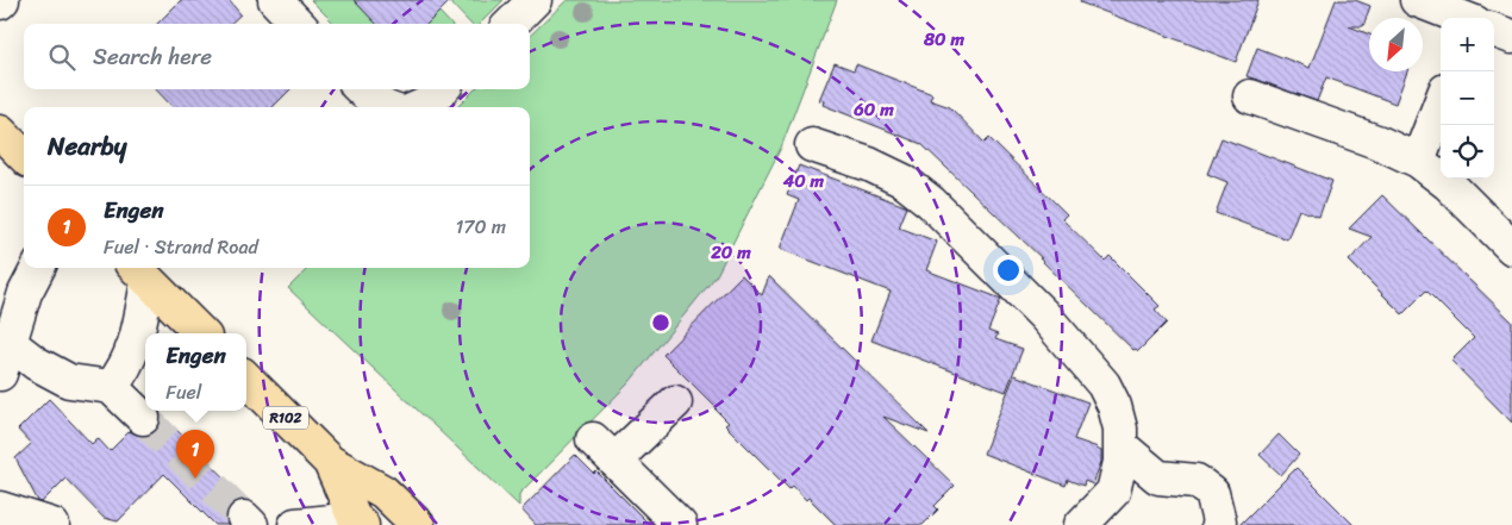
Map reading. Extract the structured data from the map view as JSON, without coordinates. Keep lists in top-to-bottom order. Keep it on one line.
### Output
{"streets":{"main road":["R102"]},"north":"bottom left","page":{"map_buttons":["+","−"],"search":"Search here","heading":"Nearby","list":[{"mark":"1","name":"Engen","note":"Fuel · Strand Road","value":"170 m"}],"popup":["Engen","Fuel"],"pins":"1"},"rings":["80 m","60 m","40 m","20 m"]}
